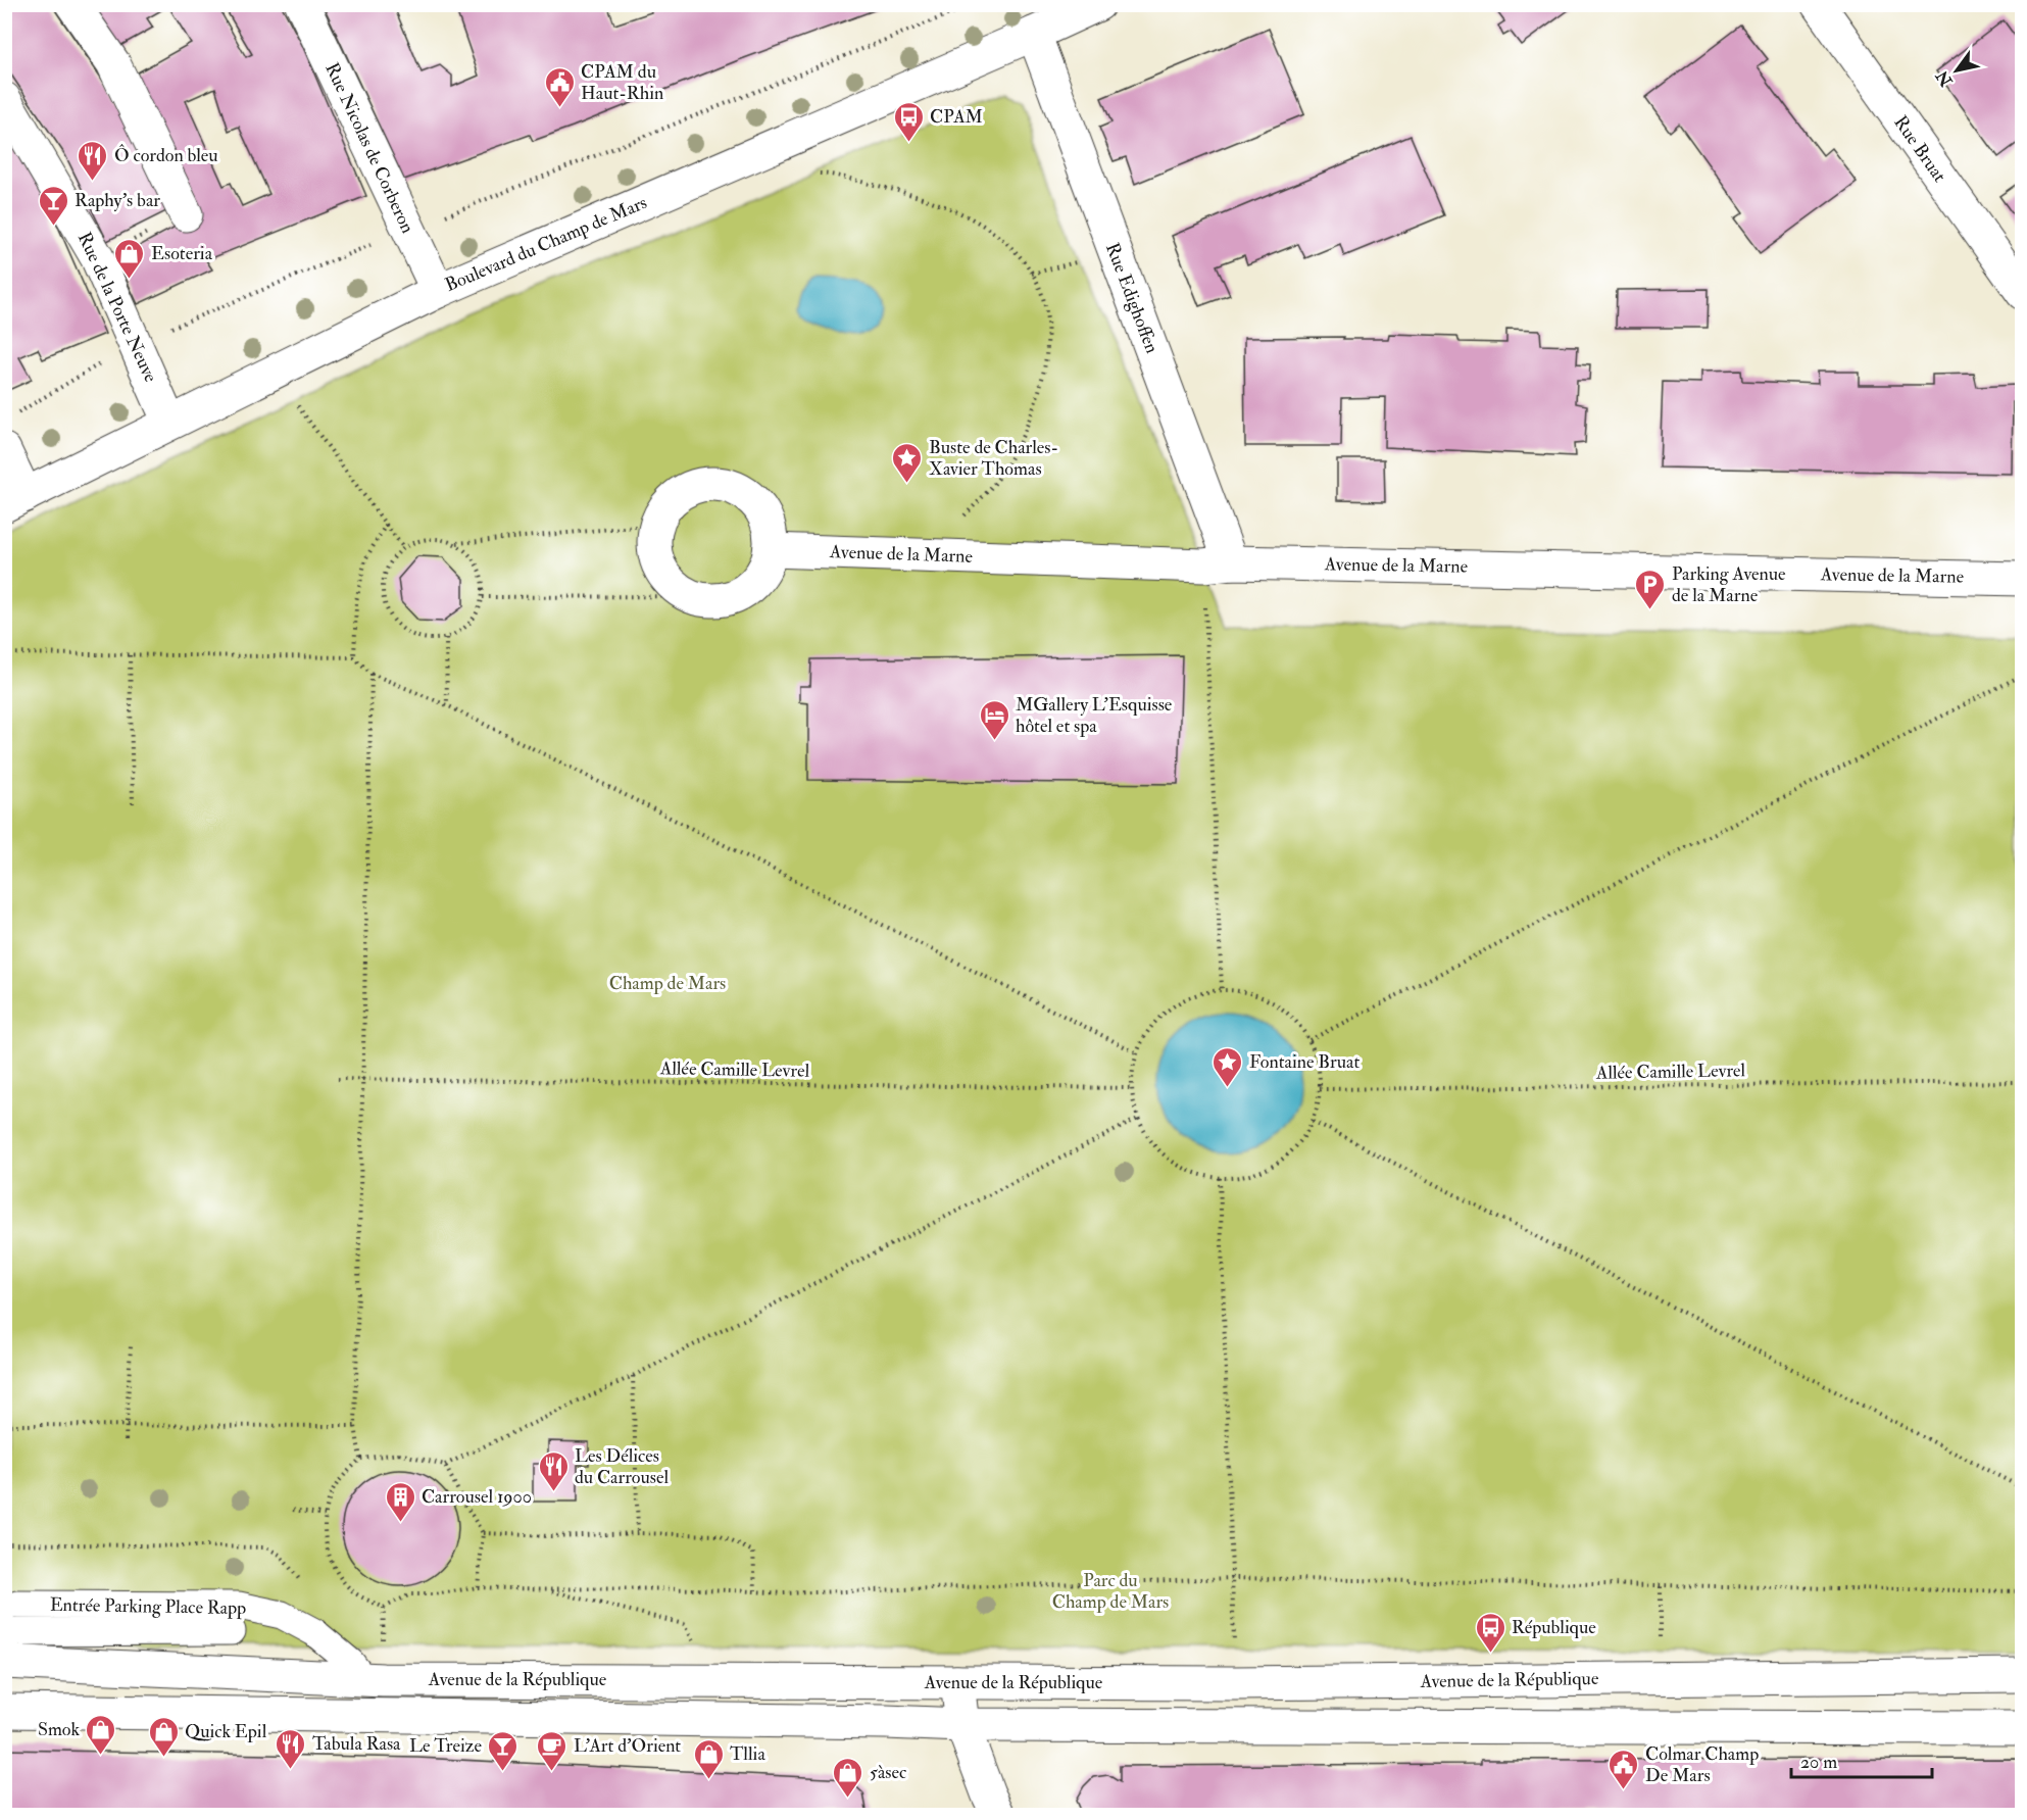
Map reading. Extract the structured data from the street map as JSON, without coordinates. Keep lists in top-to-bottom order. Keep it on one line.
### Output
{"streets":{"street":["Rue Nicolas de Corberon","Rue Bruat","Boulevard du Champ de Mars","Rue Edighoffen","Rue de la Porte Neuve","Avenue de la Marne","Avenue de la République"],"lane":["Entrée Parking Place Rapp"],"path":["Allée Camille Levrel"]},"crossings":[["Rue Nicolas de Corberon","Boulevard du Champ de Mars"],["Boulevard du Champ de Mars","Rue Edighoffen"],["Boulevard du Champ de Mars","Rue de la Porte Neuve"],["Rue Edighoffen","Avenue de la Marne"],["Entrée Parking Place Rapp","Avenue de la République"]],"parks":["Champ de Mars","Parc du Champ de Mars"],"places":{"public building":["CPAM du Haut-Rhin","Colmar Champ De Mars"],"bus stop":["CPAM","République"],"restaurant":["Ô cordon bleu","Les Délices du Carrousel","Tabula Rasa"],"bar":["Raphy's bar","Le Treize"],"shop":["Esoteria","Smok","Quick Epil","Tllia","5àsec"],"place":["Buste de Charles- Xavier Thomas","Fontaine Bruat"],"parking":["Parking Avenue de la Marne"],"hotel":["MGallery L'Esquisse hôtel et spa"],"building":["Carrousel 1900"],"cafe":["L'Art d'Orient"]},"scale_bar":"20 m","north":"bottom left"}
